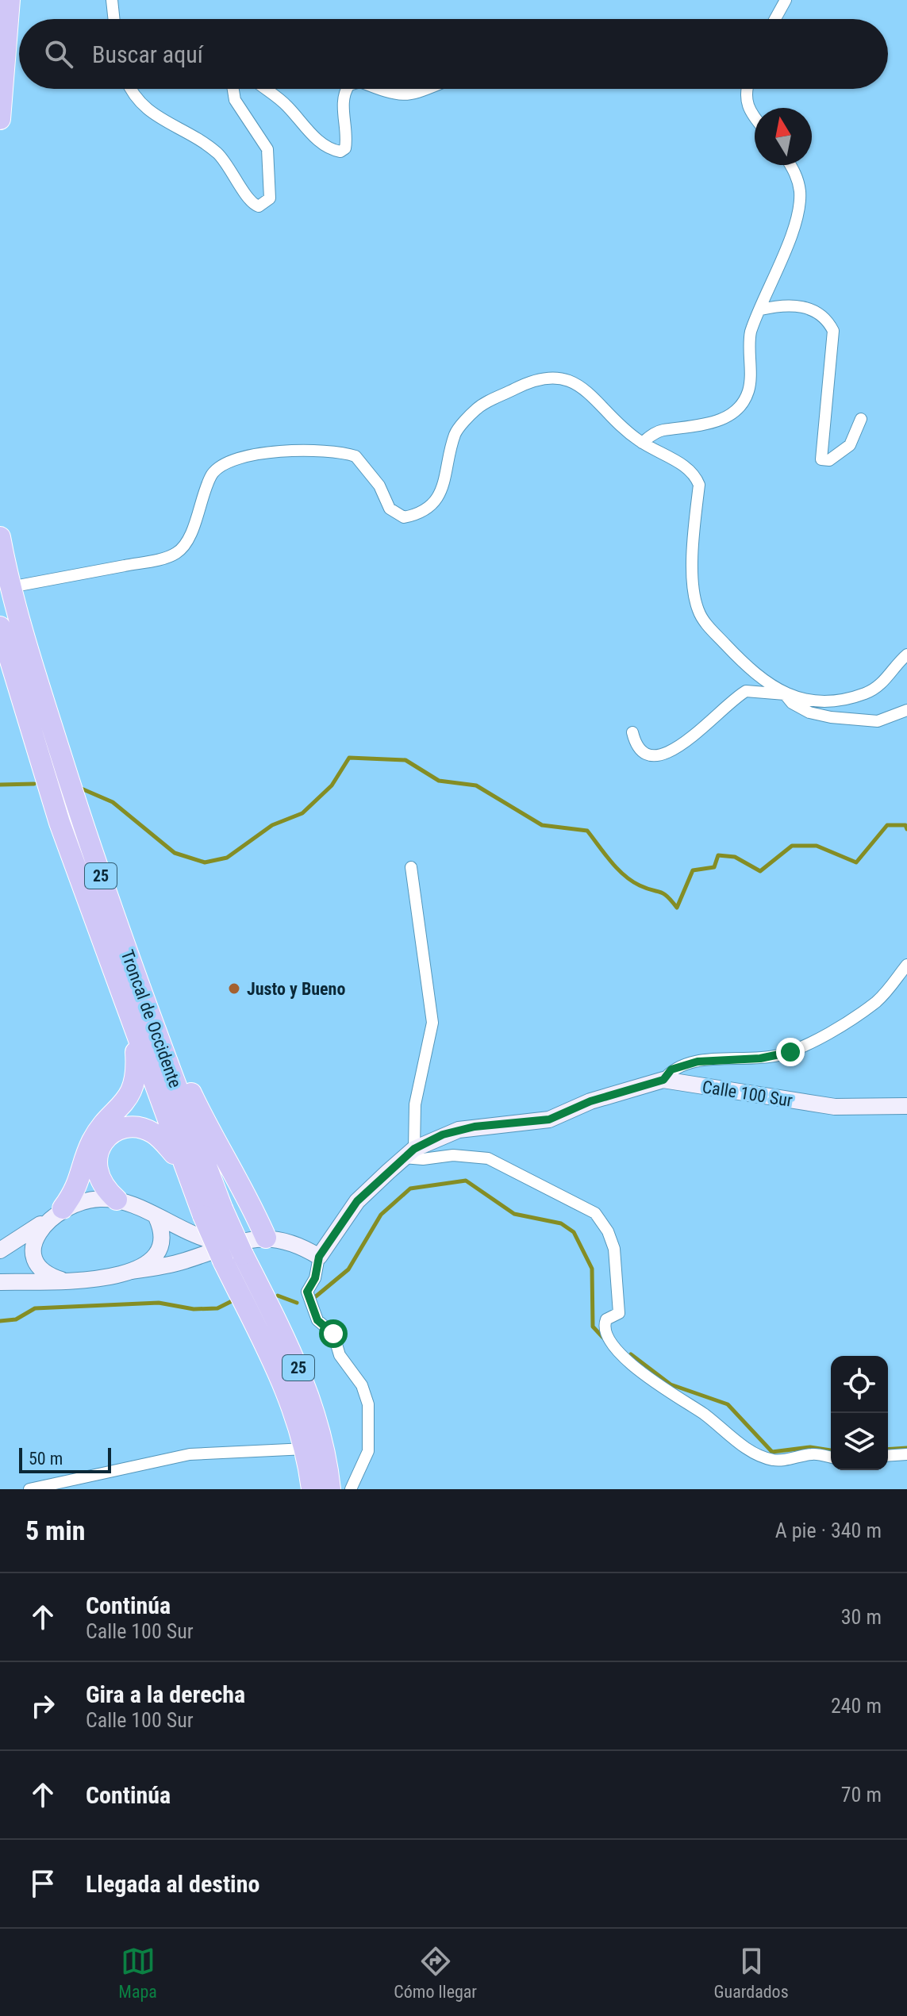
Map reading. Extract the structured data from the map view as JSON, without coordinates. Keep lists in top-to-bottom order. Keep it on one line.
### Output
{"streets":{"highway":["25","Troncal de Occidente"],"street":["Calle 100 Sur"]},"places":["Justo y Bueno"],"scale_bar":"50 m","north":"top","page":{"search":"Buscar aquí","scale":"50 m","heading":["5 min","A pie · 340 m"],"list":[["Continúa","Calle 100 Sur","30 m"],["Gira a la derecha","Calle 100 Sur","240 m"],["Continúa","70 m"],"Llegada al destino"],"nav":["Mapa","Cómo llegar","Guardados"]}}
